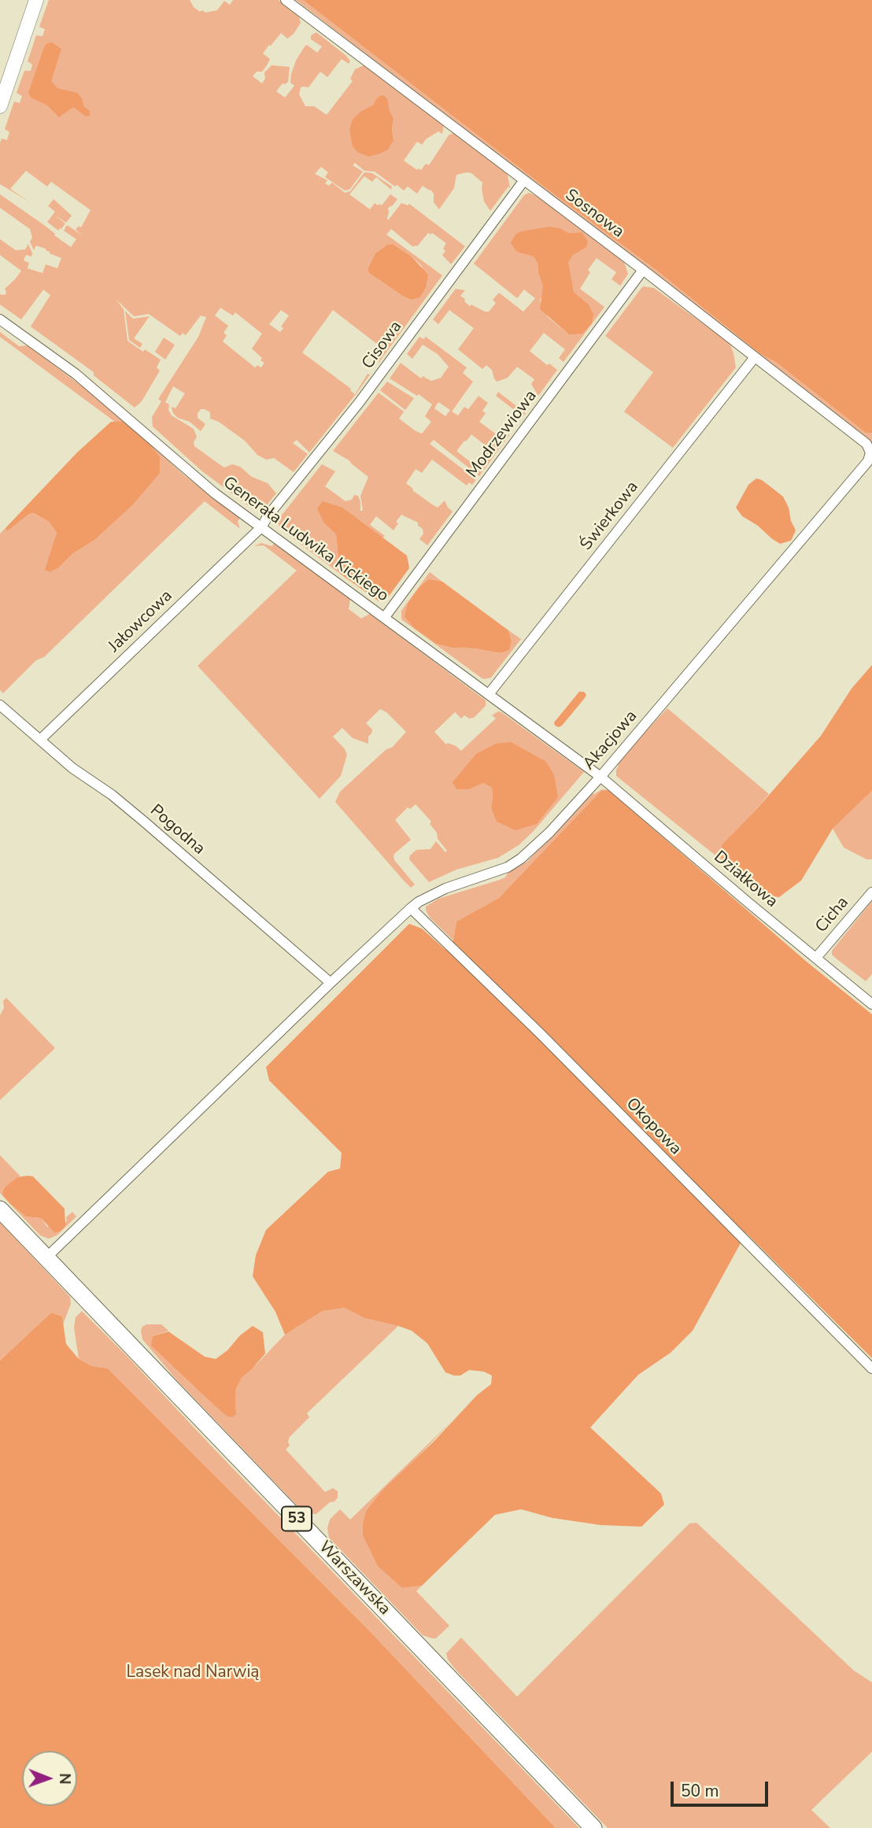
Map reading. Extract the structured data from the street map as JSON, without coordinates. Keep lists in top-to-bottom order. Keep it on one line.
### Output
{"streets":{"main road":["53","Warszawska"],"street":["Sosnowa","Cisowa","Modrzewiowa","Świerkowa","Generała Ludwika Kickiego","Jałowcowa","Akacjowa","Pogodna","Działkowa","Cicha","Okopowa"]},"crossings":[["Sosnowa","Cisowa"],["Sosnowa","Modrzewiowa"],["Sosnowa","Świerkowa"],["Sosnowa","Akacjowa"],["Cisowa","Generała Ludwika Kickiego"],["Cisowa","Jałowcowa"],["Modrzewiowa","Generała Ludwika Kickiego"],["Świerkowa","Generała Ludwika Kickiego"],["Generała Ludwika Kickiego","Jałowcowa"],["Generała Ludwika Kickiego","Akacjowa"],["Generała Ludwika Kickiego","Działkowa"],["Jałowcowa","Pogodna"],["Akacjowa","Pogodna"],["Akacjowa","Działkowa"],["Akacjowa","Okopowa"],["Akacjowa","Warszawska"],["Działkowa","Cicha"]],"parks":["Lasek nad Narwią"],"scale_bar":"50 m","north":"right"}
